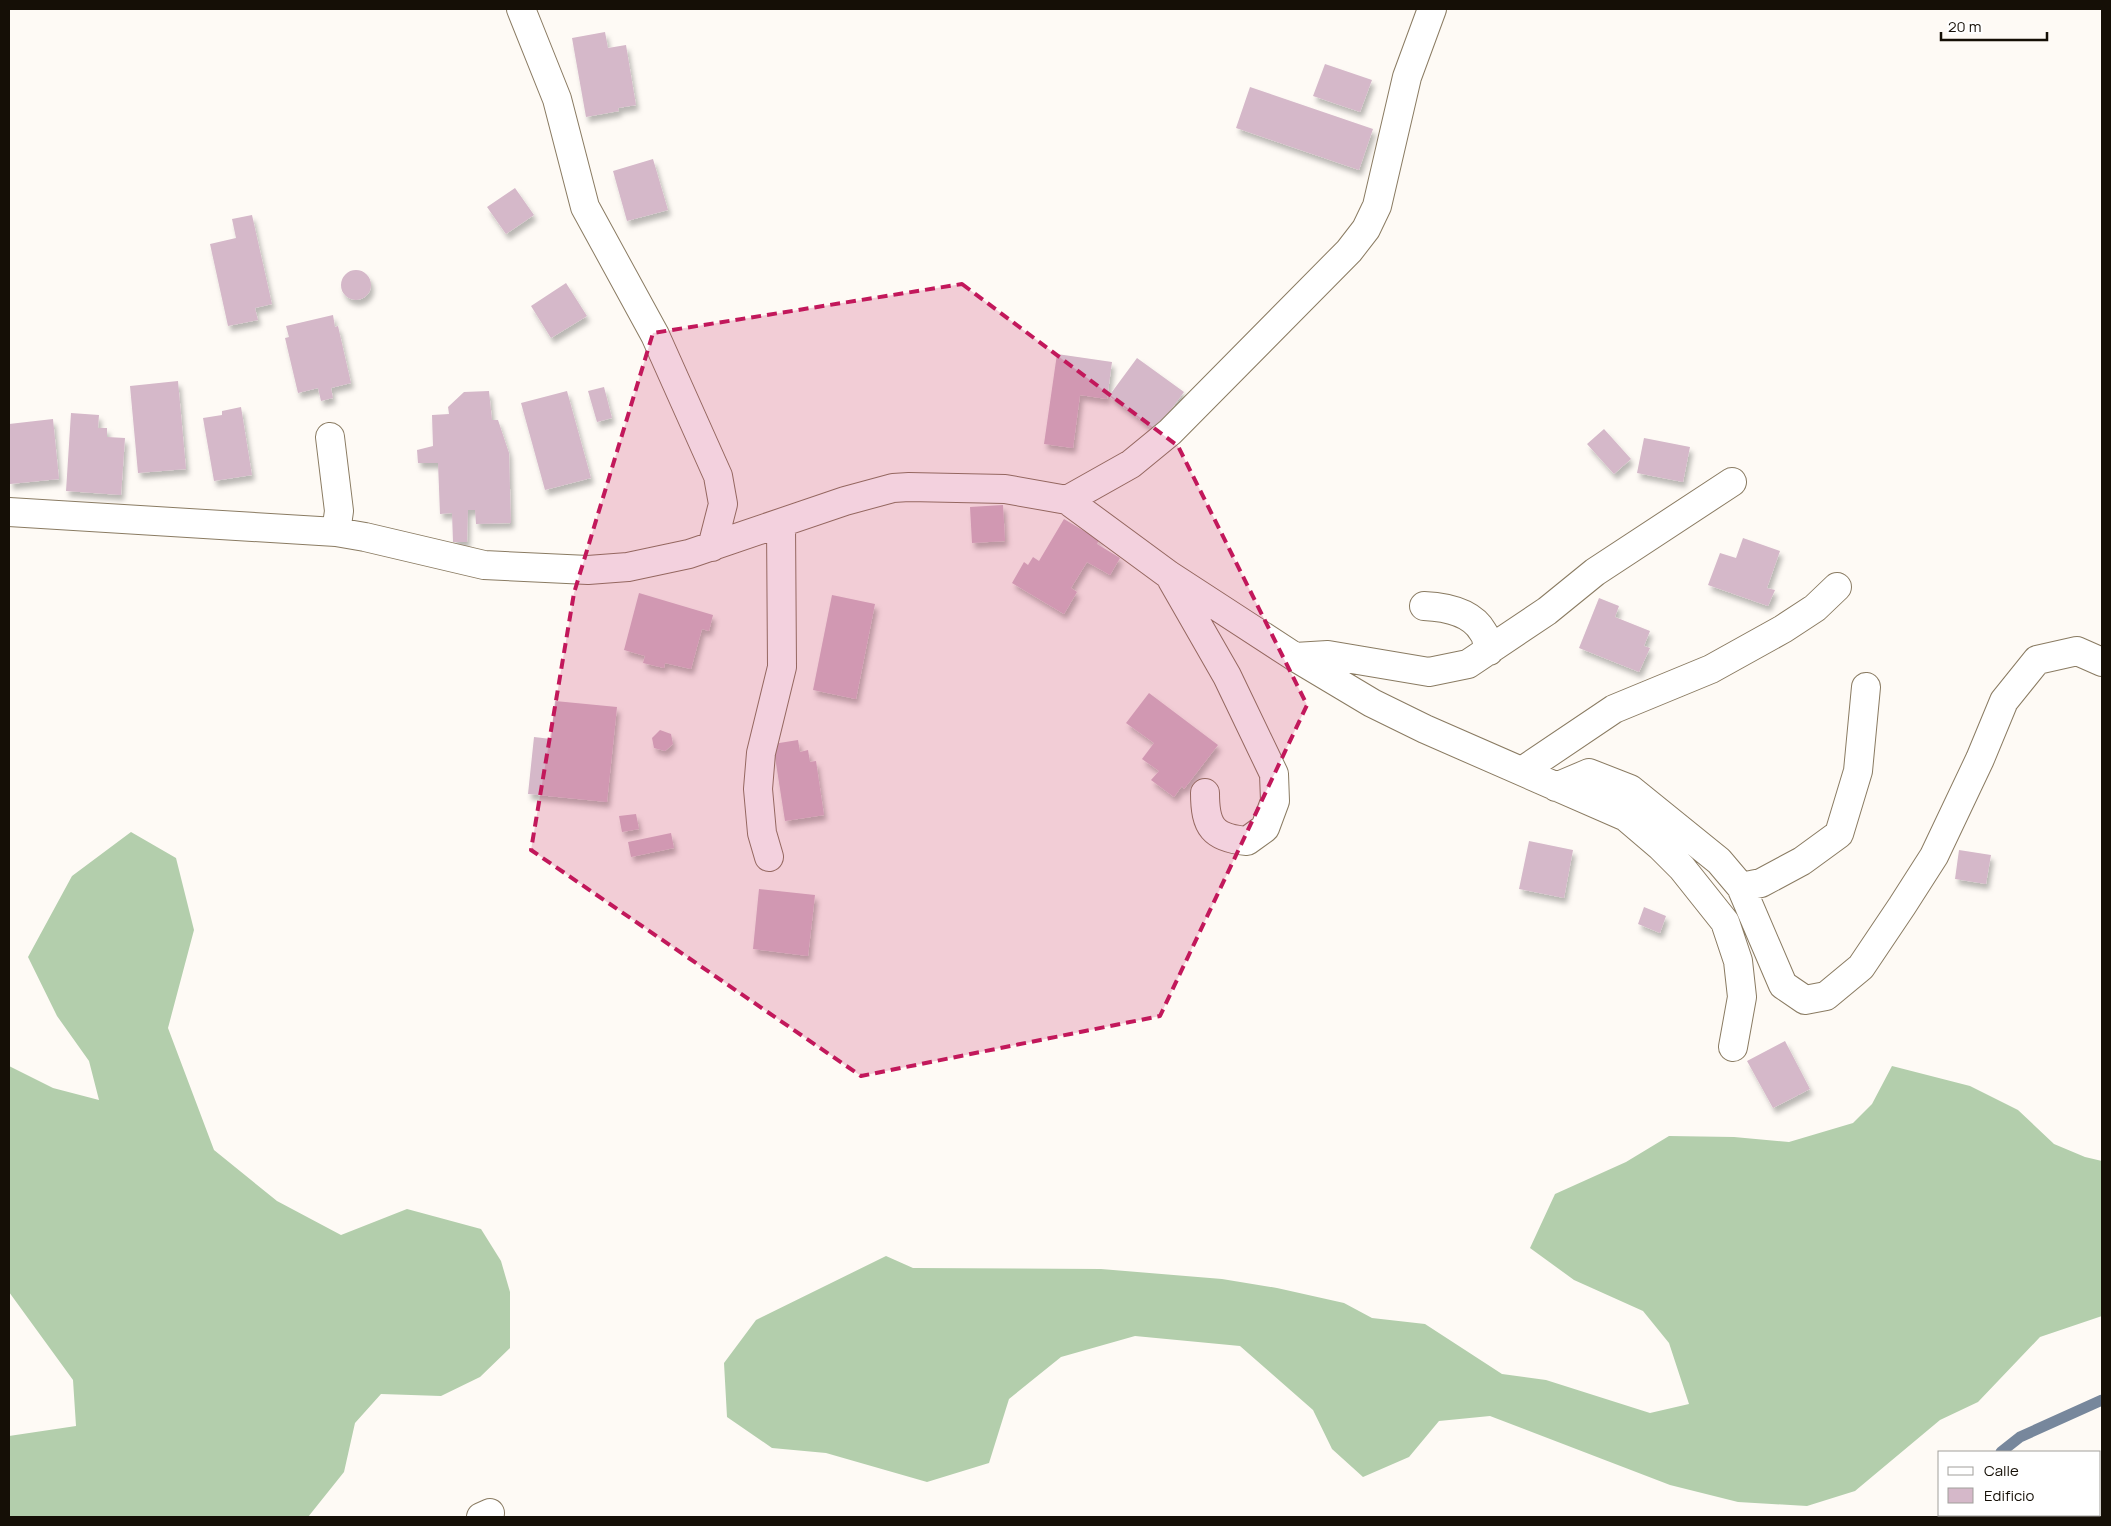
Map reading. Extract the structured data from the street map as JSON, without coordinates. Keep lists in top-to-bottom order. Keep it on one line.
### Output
{"legend":["Calle","Edificio"],"scale_bar":"20 m"}
